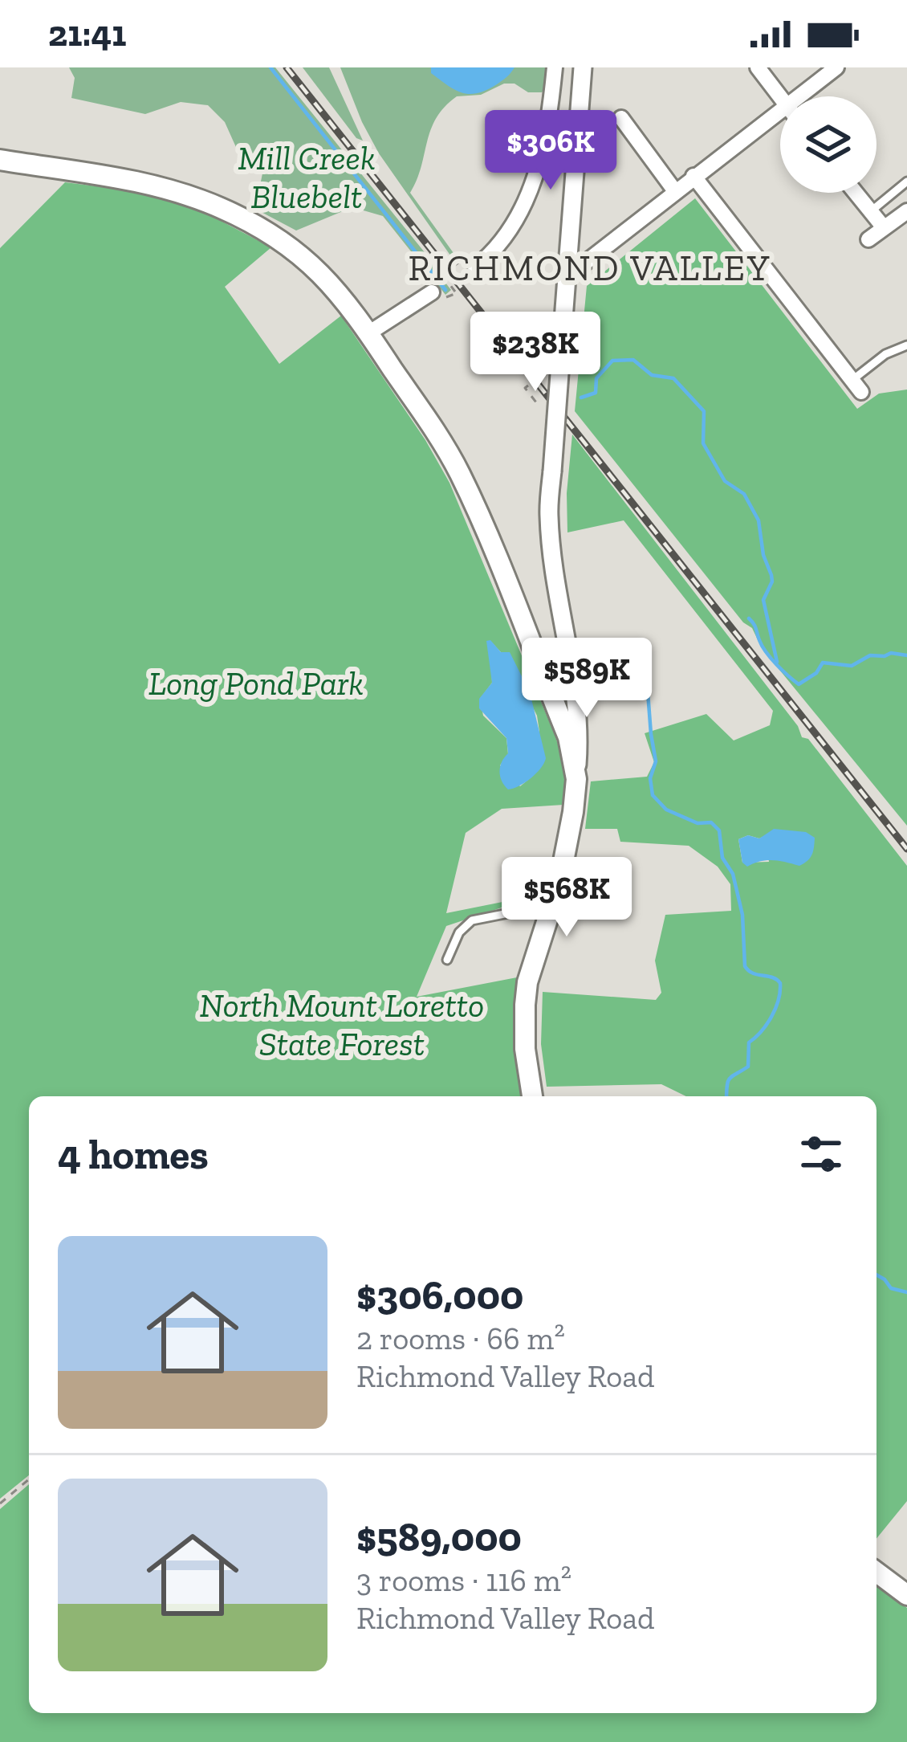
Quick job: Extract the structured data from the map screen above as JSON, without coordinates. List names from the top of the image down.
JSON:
{
  "districts": ["RICHMOND VALLEY"],
  "parks": ["Mill Creek Bluebelt", "Long Pond Park", "North Mount Loretto State Forest"],
  "page": {
    "status": "21:41",
    "price": [
      "$306K",
      "$238K",
      "$589K",
      "$568K"
    ],
    "heading": "4 homes",
    "list": [
      {
        "name": "$306,000",
        "note": "2 rooms · 66 m² · Richmond Valley Road"
      },
      {
        "name": "$589,000",
        "note": "3 rooms · 116 m² · Richmond Valley Road"
      }
    ]
  }
}
